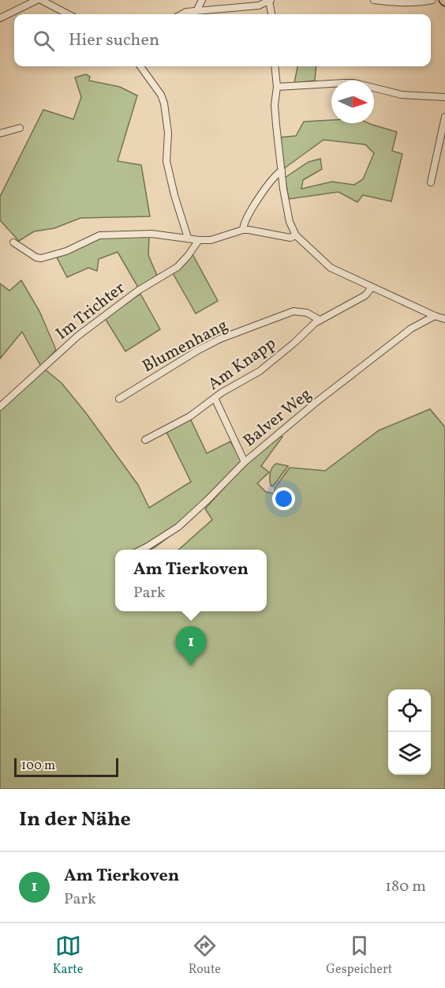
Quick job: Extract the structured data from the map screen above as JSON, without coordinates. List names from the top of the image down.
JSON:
{
  "streets": {
    "street": [
      "Im Trichter",
      "Blumenhang",
      "Am Knapp",
      "Balver Weg"
    ]
  },
  "crossings": [
    ["Blumenhang", "Am Knapp"]
  ],
  "scale_bar": "100 m",
  "north": "right",
  "page": {
    "search": "Hier suchen",
    "popup": ["Am Tierkoven", "Park"],
    "pins": "1",
    "scale": "100 m",
    "heading": "In der Nähe",
    "list": [
      {
        "mark": "1",
        "name": "Am Tierkoven",
        "note": "Park",
        "value": "180 m"
      }
    ],
    "nav": ["Karte", "Route", "Gespeichert"]
  }
}
